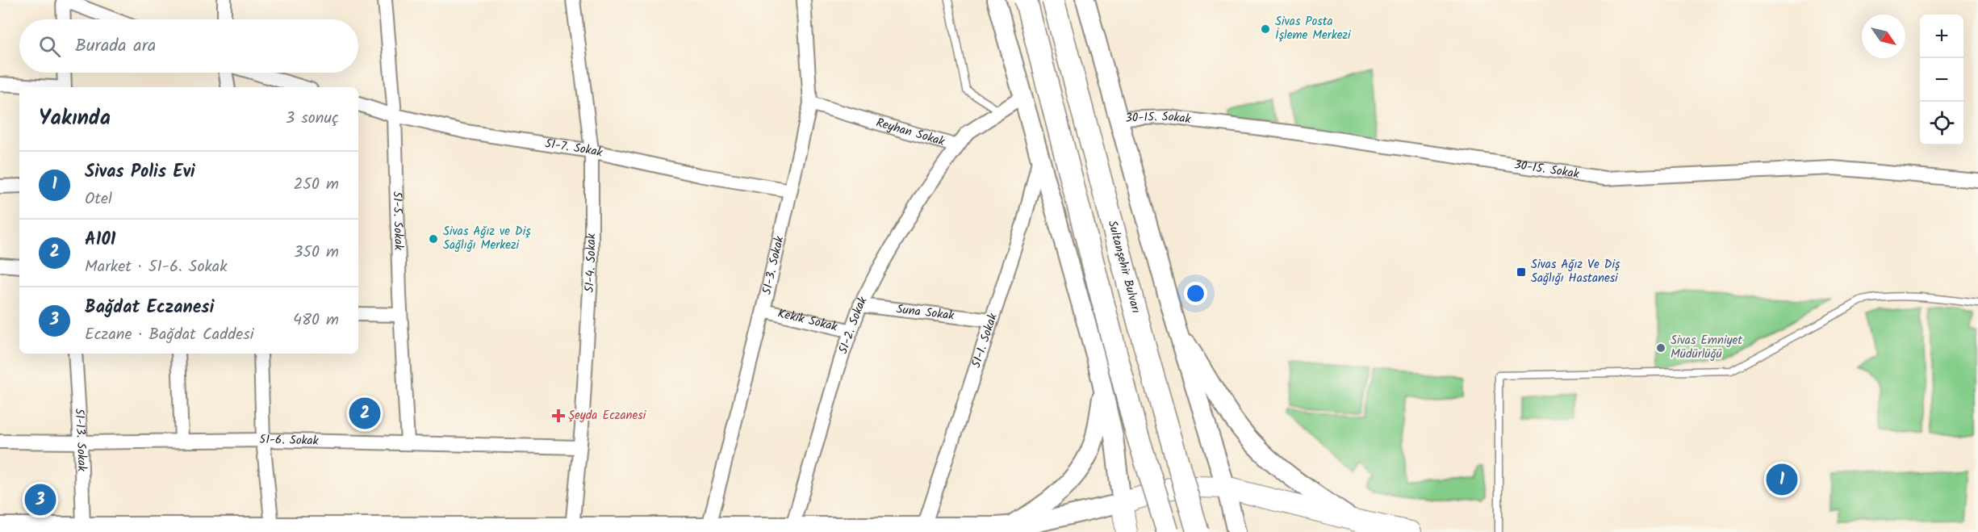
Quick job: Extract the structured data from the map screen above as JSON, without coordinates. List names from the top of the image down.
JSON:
{
  "streets": {
    "highway": ["Sultanşehir Bulvarı"],
    "street": [
      "30-15. Sokak",
      "Reyhan Sokak",
      "51-7. Sokak",
      "51-5. Sokak",
      "51-4. Sokak",
      "51-3. Sokak",
      "Suna Sokak",
      "Kekik Sokak",
      "51-2. Sokak",
      "51-1. Sokak",
      "51-13. Sokak",
      "51-6. Sokak"
    ]
  },
  "crossings": [
    ["Reyhan Sokak", "51-3. Sokak"],
    ["Reyhan Sokak", "51-2. Sokak"],
    ["51-7. Sokak", "51-5. Sokak"],
    ["51-7. Sokak", "51-4. Sokak"],
    ["51-7. Sokak", "51-3. Sokak"],
    ["51-5. Sokak", "51-6. Sokak"],
    ["51-4. Sokak", "51-6. Sokak"],
    ["51-3. Sokak", "Kekik Sokak"],
    ["Suna Sokak", "51-2. Sokak"],
    ["Suna Sokak", "51-1. Sokak"],
    ["Kekik Sokak", "51-2. Sokak"],
    ["51-13. Sokak", "51-6. Sokak"]
  ],
  "places": {
    "other": ["Sivas Posta İşleme Merkezi", "Sivas Ağız ve Diş Sağlığı Merkezi", "Sivas Emniyet Müdürlüğü"],
    "transit": ["Sivas Ağız Ve Diş Sağlığı Hastanesi"],
    "health": ["Şeyda Eczanesi"]
  },
  "north": "bottom right",
  "page": {
    "map_buttons": ["+", "−"],
    "search": "Burada ara",
    "heading": ["Yakında", "3 sonuç"],
    "list": [
      {
        "mark": "1",
        "name": "Sivas Polis Evi",
        "note": "Otel",
        "value": "250 m"
      },
      {
        "mark": "2",
        "name": "A101",
        "note": "Market · 51-6. Sokak",
        "value": "350 m"
      },
      {
        "mark": "3",
        "name": "Bağdat Eczanesi",
        "note": "Eczane · Bağdat Caddesi",
        "value": "480 m"
      }
    ],
    "pins": ["2", "1", "3"]
  }
}
